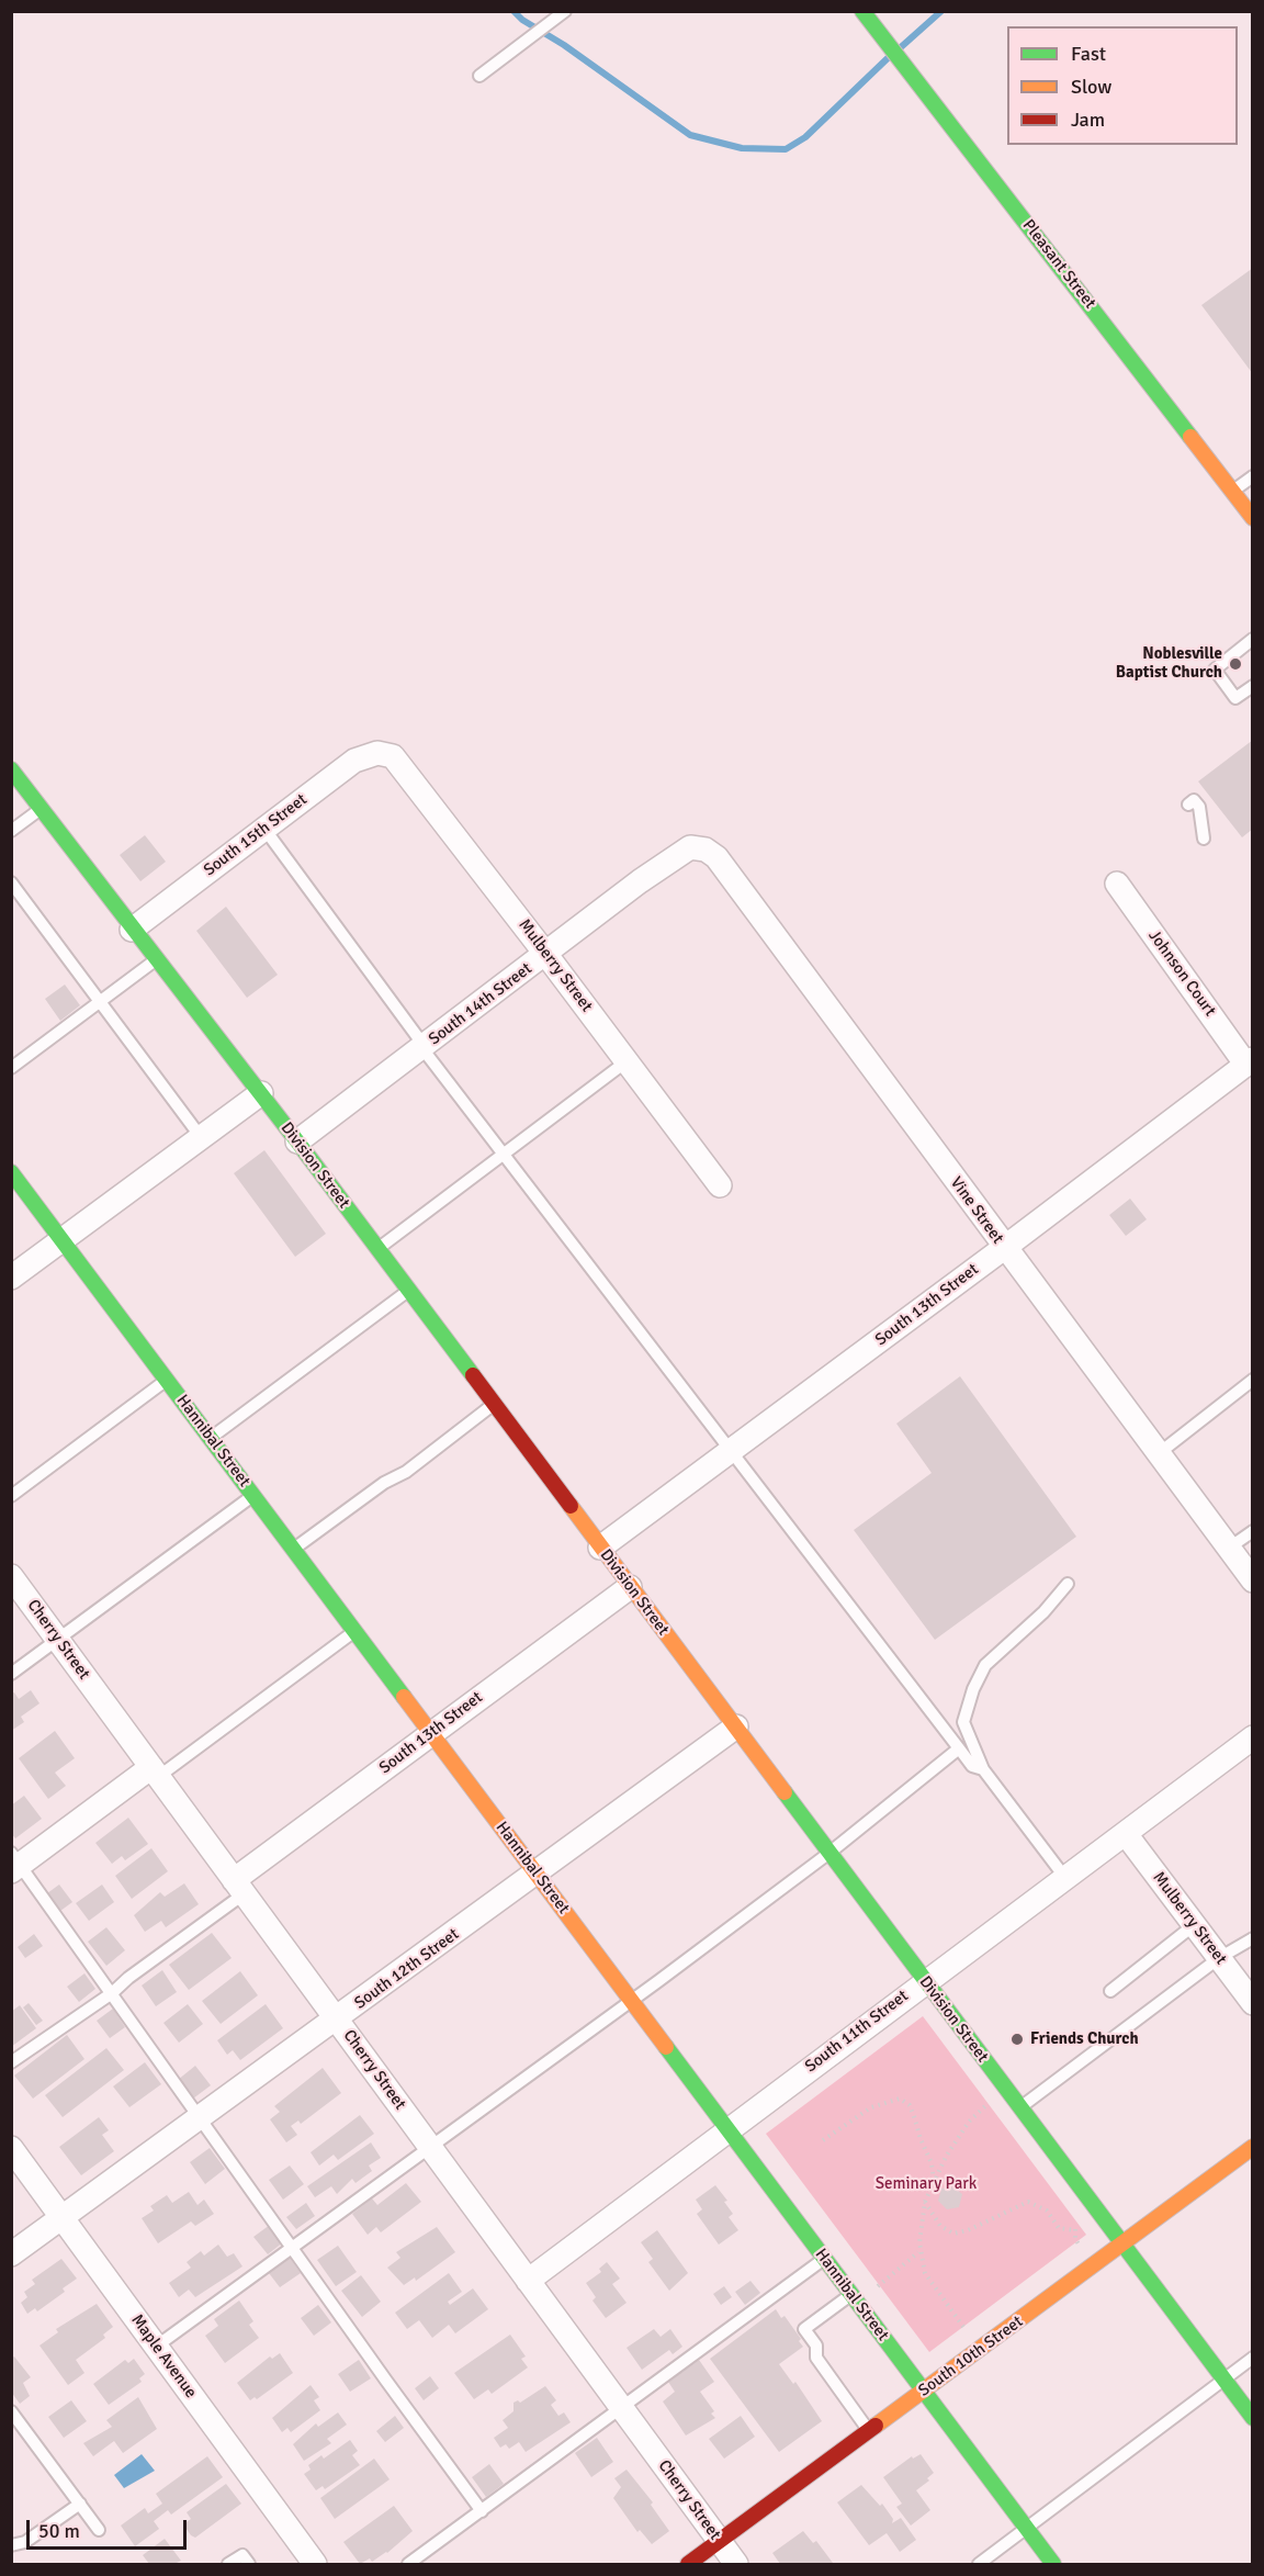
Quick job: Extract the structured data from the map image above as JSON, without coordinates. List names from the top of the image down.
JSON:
{
  "streets": {
    "street": [
      "Pleasant Street",
      "South 15th Street",
      "Mulberry Street",
      "Johnson Court",
      "South 14th Street",
      "Division Street",
      "Vine Street",
      "South 13th Street",
      "Hannibal Street",
      "Cherry Street",
      "South 12th Street",
      "South 11th Street",
      "Maple Avenue",
      "South 10th Street"
    ]
  },
  "crossings": [
    ["South 15th Street", "Mulberry Street"],
    ["South 15th Street", "Division Street"],
    ["Mulberry Street", "South 14th Street"],
    ["Mulberry Street", "South 11th Street"],
    ["Johnson Court", "South 13th Street"],
    ["South 14th Street", "Division Street"],
    ["South 14th Street", "Vine Street"],
    ["Division Street", "South 13th Street"],
    ["Division Street", "South 12th Street"],
    ["Division Street", "South 11th Street"],
    ["Division Street", "South 10th Street"],
    ["Vine Street", "South 13th Street"],
    ["South 13th Street", "Hannibal Street"],
    ["South 13th Street", "Cherry Street"],
    ["Hannibal Street", "South 12th Street"],
    ["Hannibal Street", "South 11th Street"],
    ["Hannibal Street", "South 10th Street"],
    ["Cherry Street", "South 12th Street"],
    ["Cherry Street", "South 11th Street"],
    ["Cherry Street", "South 10th Street"],
    ["South 12th Street", "Maple Avenue"]
  ],
  "parks": ["Seminary Park"],
  "places": ["Noblesville Baptist Church", "Friends Church"],
  "legend": ["Fast", "Slow", "Jam"],
  "scale_bar": "50 m"
}
